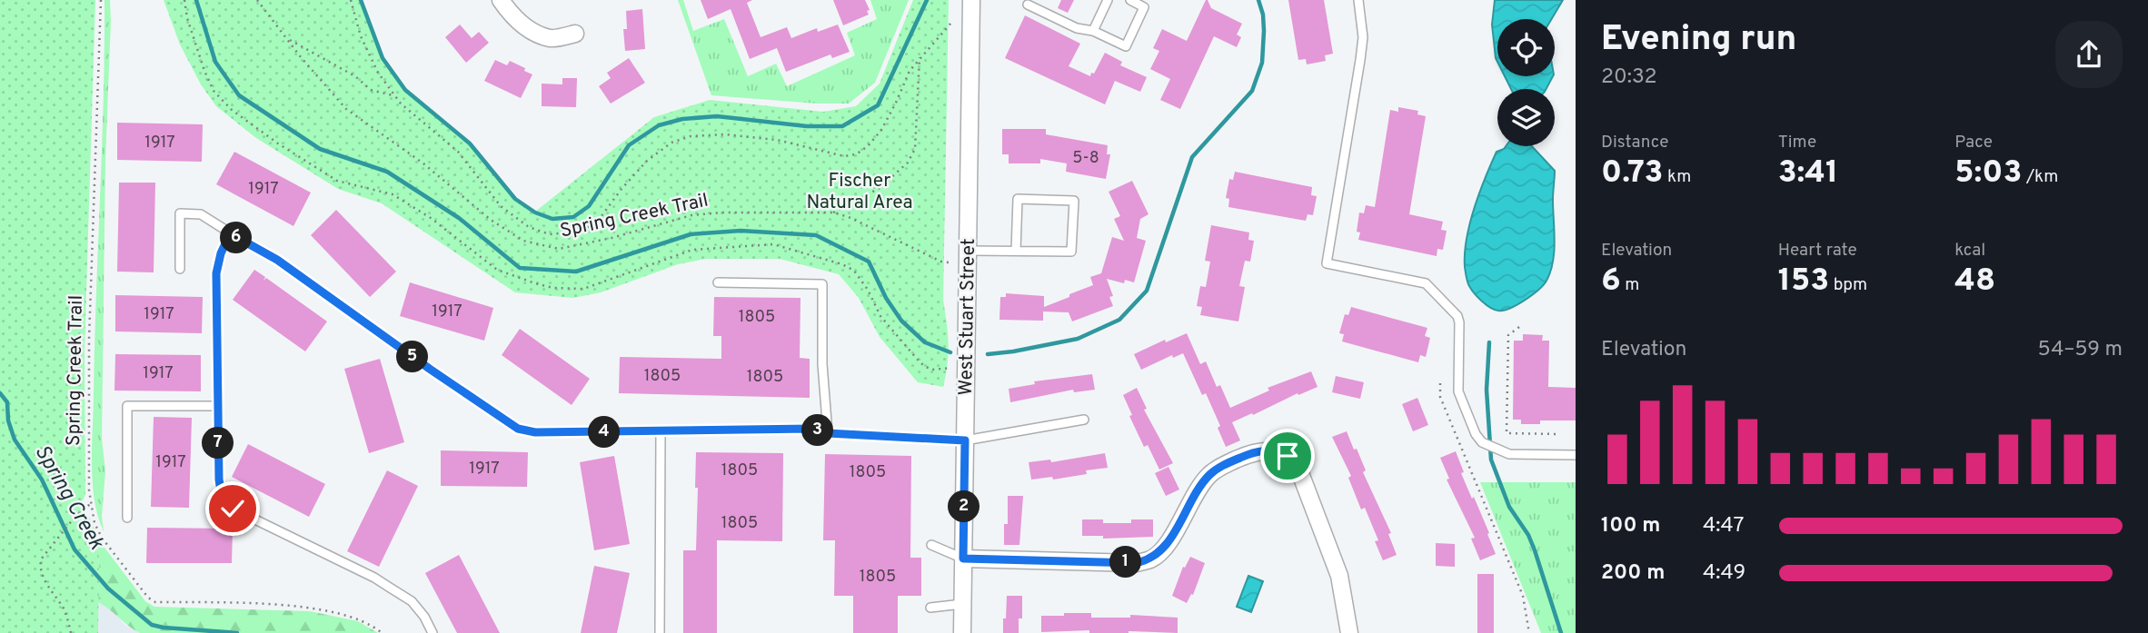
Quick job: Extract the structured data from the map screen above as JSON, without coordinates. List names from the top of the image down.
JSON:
{
  "streets": {
    "street": ["West Stuart Street"],
    "path": ["Spring Creek Trail"]
  },
  "water": ["Spring Creek"],
  "parks": ["Fischer Natural Area"],
  "house_numbers": [
    "1917",
    "5-8",
    "1917",
    "1917",
    "1917",
    "1805",
    "1917",
    "1805",
    "1805",
    "1917",
    "1917",
    "1805",
    "1805",
    "1805",
    "1805"
  ],
  "page": {
    "heading": ["Evening run", "20:32"],
    "stats": [
      ["Distance", "0.73 km"],
      ["Time", "3:41"],
      ["Pace", "5:03 /km"],
      ["Elevation", "6 m"],
      ["Heart rate", "153 bpm"],
      ["kcal", "48"]
    ],
    "pins": [
      "6",
      "5",
      "3",
      "4",
      "7",
      "2",
      "1"
    ],
    "chart": ["Elevation", "54–59 m"],
    "list": [
      {
        "name": "100 m",
        "note": "4:47"
      },
      {
        "name": "200 m",
        "note": "4:49"
      }
    ]
  }
}
